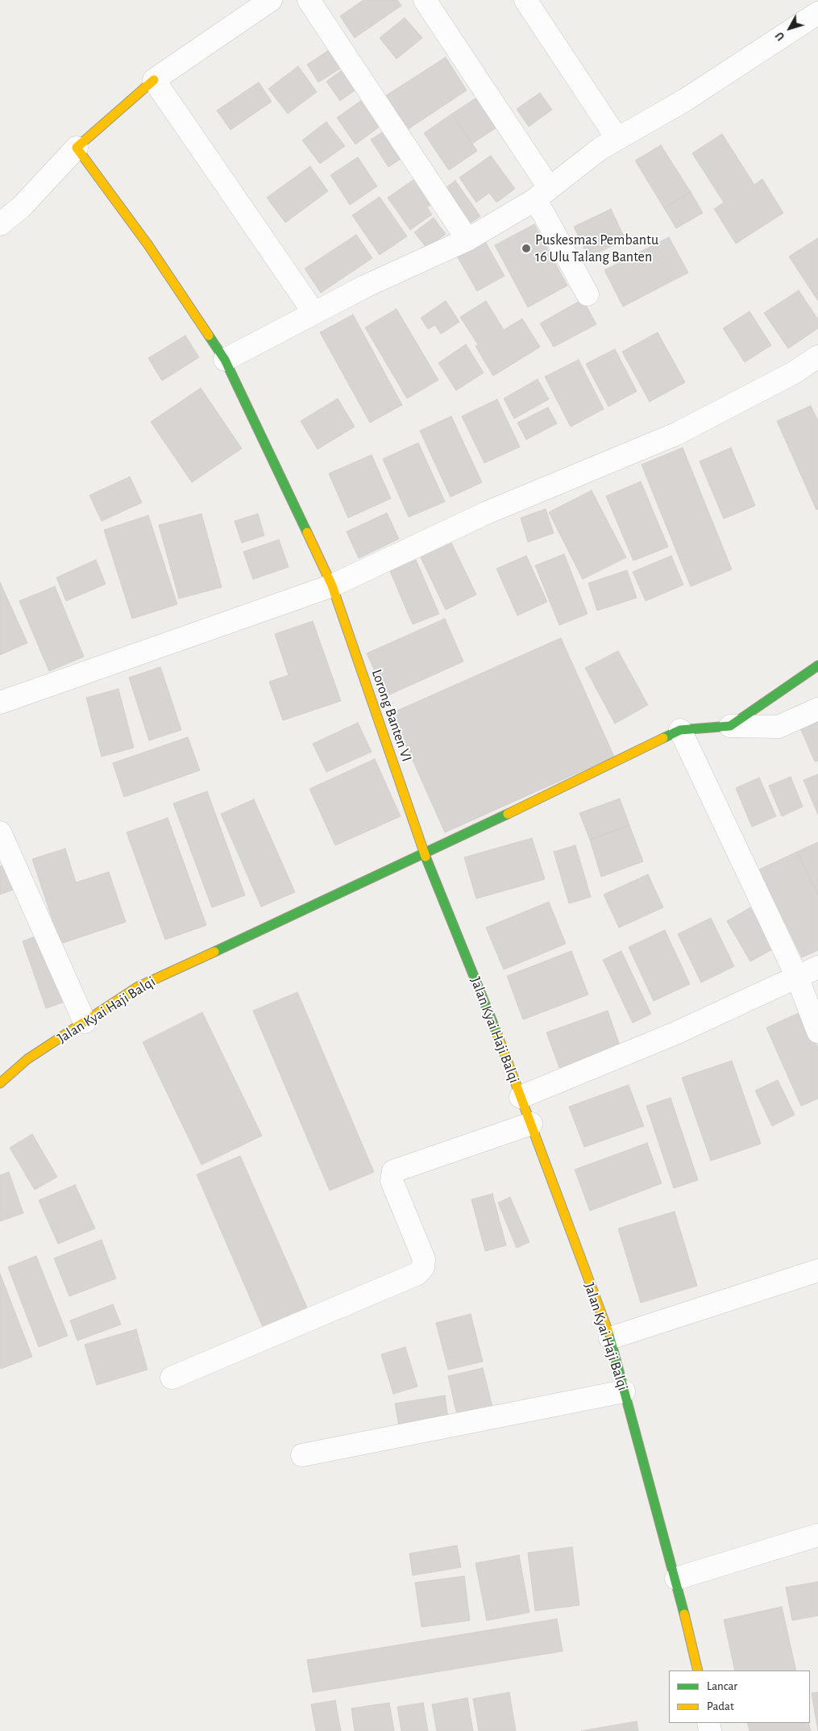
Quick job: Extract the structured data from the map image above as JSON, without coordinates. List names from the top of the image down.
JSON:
{
  "streets": {
    "street": ["Lorong Banten VI", "Jalan Kyai Haji Balqi"]
  },
  "crossings": [
    ["Lorong Banten VI", "Jalan Kyai Haji Balqi"]
  ],
  "places": ["Puskesmas Pembantu 16 Ulu Talang Banten"],
  "legend": ["Lancar", "Padat"],
  "north": "bottom left"
}
